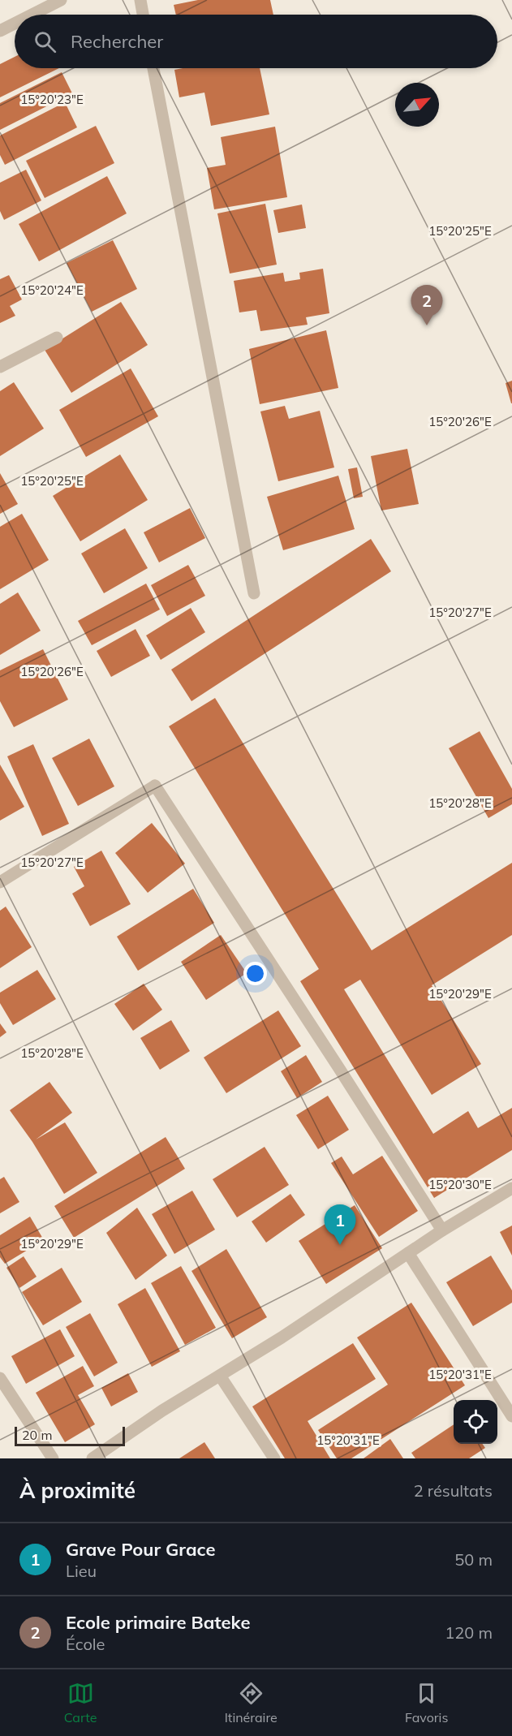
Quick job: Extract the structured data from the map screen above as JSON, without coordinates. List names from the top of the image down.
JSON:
{
  "scale_bar": "20 m",
  "north": "top right",
  "page": {
    "search": "Rechercher",
    "pins": ["2", "1"],
    "scale": "20 m",
    "heading": ["À proximité", "2 résultats"],
    "list": [
      {
        "mark": "1",
        "name": "Grave Pour Grace",
        "note": "Lieu",
        "value": "50 m"
      },
      {
        "mark": "2",
        "name": "Ecole primaire Bateke",
        "note": "École",
        "value": "120 m"
      }
    ],
    "nav": ["Carte", "Itinéraire", "Favoris"]
  },
  "coordinates": [
    "15°20'23\"E",
    "15°20'25\"E",
    "15°20'24\"E",
    "15°20'26\"E",
    "15°20'27\"E",
    "15°20'28\"E",
    "15°20'29\"E",
    "15°20'30\"E",
    "15°20'31\"E"
  ]
}
